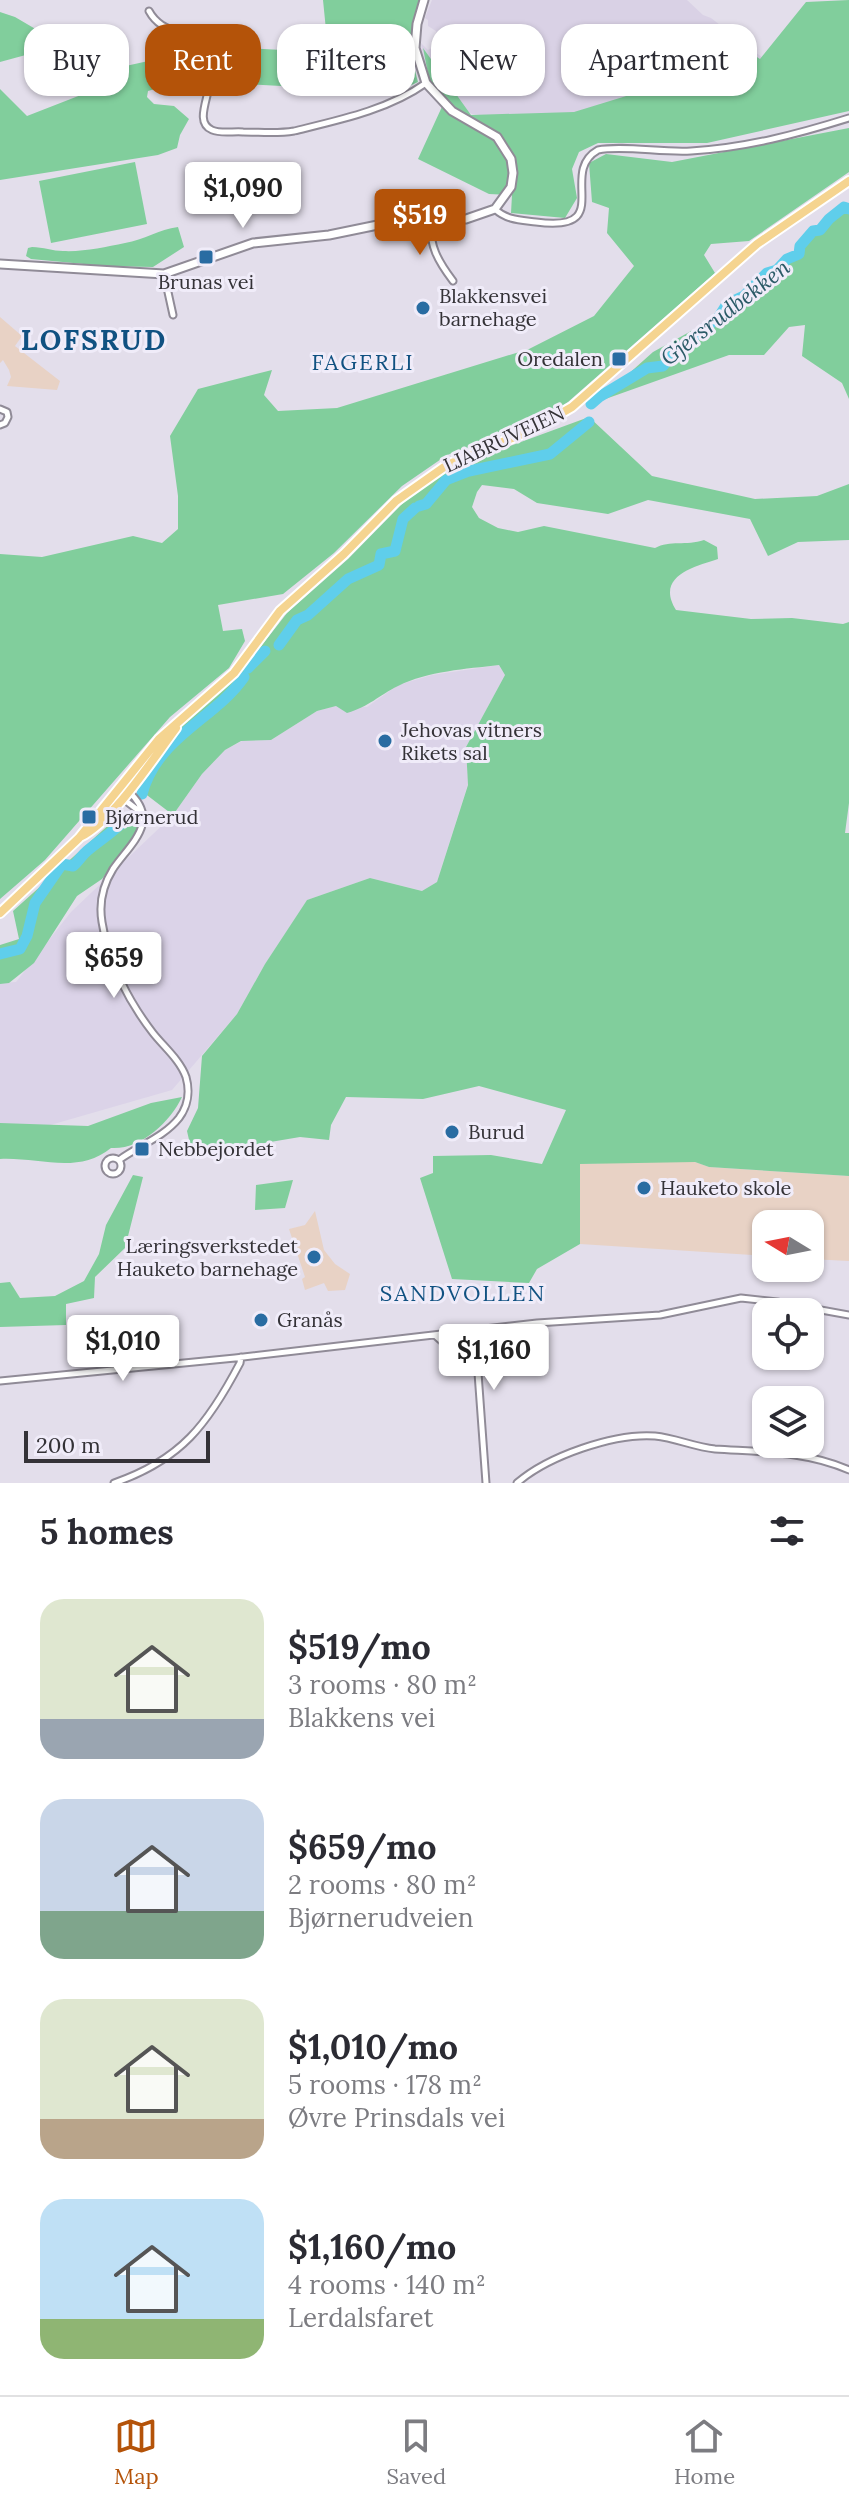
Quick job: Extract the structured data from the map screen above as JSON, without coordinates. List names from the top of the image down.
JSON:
{
  "streets": {
    "main road": ["LJABRUVEIEN"]
  },
  "districts": ["LOFSRUD", "FAGERLI", "SANDVOLLEN"],
  "water": ["Gjersrudbekken"],
  "places": {
    "transit": [
      "Brunas vei",
      "Oredalen",
      "Bjørnerud",
      "Nebbejordet"
    ],
    "other": [
      "Blakkensvei barnehage",
      "Jehovas vitners Rikets sal",
      "Burud",
      "Hauketo skole",
      "Læringsverkstedet Hauketo barnehage",
      "Granås"
    ]
  },
  "scale_bar": "200 m",
  "north": "left",
  "page": {
    "chip": [
      "Buy",
      "Rent",
      "Filters",
      "New",
      "Apartment"
    ],
    "price": [
      "$1,090",
      "$519",
      "$659",
      "$1,010",
      "$1,160"
    ],
    "scale": "200 m",
    "heading": "5 homes",
    "list": [
      {
        "name": "$519/mo",
        "note": "3 rooms · 80 m² · Blakkens vei"
      },
      {
        "name": "$659/mo",
        "note": "2 rooms · 80 m² · Bjørnerudveien"
      },
      {
        "name": "$1,010/mo",
        "note": "5 rooms · 178 m² · Øvre Prinsdals vei"
      },
      {
        "name": "$1,160/mo",
        "note": "4 rooms · 140 m² · Lerdalsfaret"
      }
    ],
    "tabs": ["Map", "Saved", "Home"]
  }
}
